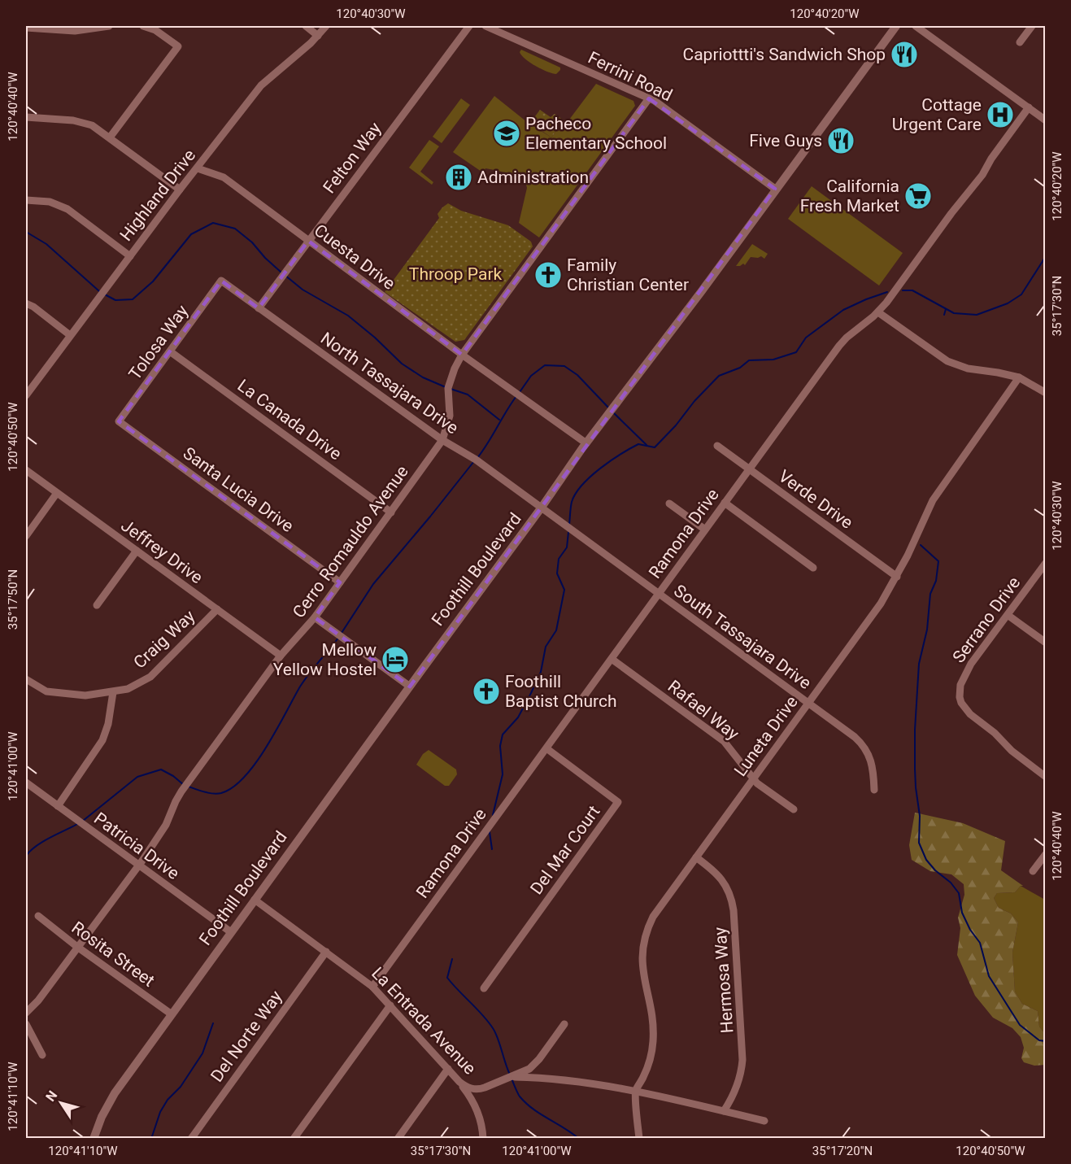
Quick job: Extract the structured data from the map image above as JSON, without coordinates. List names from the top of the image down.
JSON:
{
  "streets": {
    "street": [
      "Ferrini Road",
      "Felton Way",
      "Highland Drive",
      "Cuesta Drive",
      "Tolosa Way",
      "North Tassajara Drive",
      "La Canada Drive",
      "Santa Lucia Drive",
      "Verde Drive",
      "Ramona Drive",
      "Cerro Romauldo Avenue",
      "Jeffrey Drive",
      "Foothill Boulevard",
      "Serrano Drive",
      "South Tassajara Drive",
      "Craig Way",
      "Rafael Way",
      "Luneta Drive",
      "Patricia Drive",
      "Del Mar Court",
      "Rosita Street",
      "Hermosa Way",
      "La Entrada Avenue",
      "Del Norte Way"
    ]
  },
  "crossings": [
    ["Ferrini Road", "Cerro Romauldo Avenue"],
    ["Ferrini Road", "Foothill Boulevard"],
    ["Felton Way", "Cuesta Drive"],
    ["Felton Way", "North Tassajara Drive"],
    ["Highland Drive", "Cuesta Drive"],
    ["Cuesta Drive", "Cerro Romauldo Avenue"],
    ["Cuesta Drive", "Foothill Boulevard"],
    ["Tolosa Way", "North Tassajara Drive"],
    ["Tolosa Way", "La Canada Drive"],
    ["Tolosa Way", "Santa Lucia Drive"],
    ["North Tassajara Drive", "Cerro Romauldo Avenue"],
    ["North Tassajara Drive", "Foothill Boulevard"],
    ["North Tassajara Drive", "South Tassajara Drive"],
    ["La Canada Drive", "Cerro Romauldo Avenue"],
    ["Santa Lucia Drive", "Cerro Romauldo Avenue"],
    ["Verde Drive", "Ramona Drive"],
    ["Verde Drive", "Luneta Drive"],
    ["Ramona Drive", "South Tassajara Drive"],
    ["Ramona Drive", "Rafael Way"],
    ["Ramona Drive", "Del Mar Court"],
    ["Ramona Drive", "La Entrada Avenue"],
    ["Cerro Romauldo Avenue", "Jeffrey Drive"],
    ["Cerro Romauldo Avenue", "Patricia Drive"],
    ["Cerro Romauldo Avenue", "Rosita Street"],
    ["Jeffrey Drive", "Craig Way"],
    ["Foothill Boulevard", "South Tassajara Drive"],
    ["Foothill Boulevard", "Patricia Drive"],
    ["Foothill Boulevard", "Rosita Street"],
    ["Foothill Boulevard", "La Entrada Avenue"],
    ["South Tassajara Drive", "Luneta Drive"],
    ["Rafael Way", "Luneta Drive"],
    ["Luneta Drive", "Hermosa Way"],
    ["Luneta Drive", "La Entrada Avenue"],
    ["Hermosa Way", "La Entrada Avenue"],
    ["La Entrada Avenue", "Del Norte Way"]
  ],
  "parks": ["Throop Park"],
  "places": {
    "restaurant": ["Capriottti's Sandwich Shop", "Five Guys"],
    "hospital": ["Cottage Urgent Care"],
    "school or university": ["Pacheco Elementary School"],
    "building": ["Administration"],
    "supermarket": ["California Fresh Market"],
    "church": ["Family Christian Center", "Foothill Baptist Church"],
    "hotel": ["Mellow Yellow Hostel"]
  },
  "north": "top left",
  "coordinates": [
    "120°40'30\"W",
    "120°40'20\"W",
    "120°40'40\"W",
    "35°17'30\"N",
    "120°40'50\"W",
    "35°17'50\"N",
    "120°41'00\"W",
    "120°41'10\"W",
    "35°17'20\"N"
  ]
}
